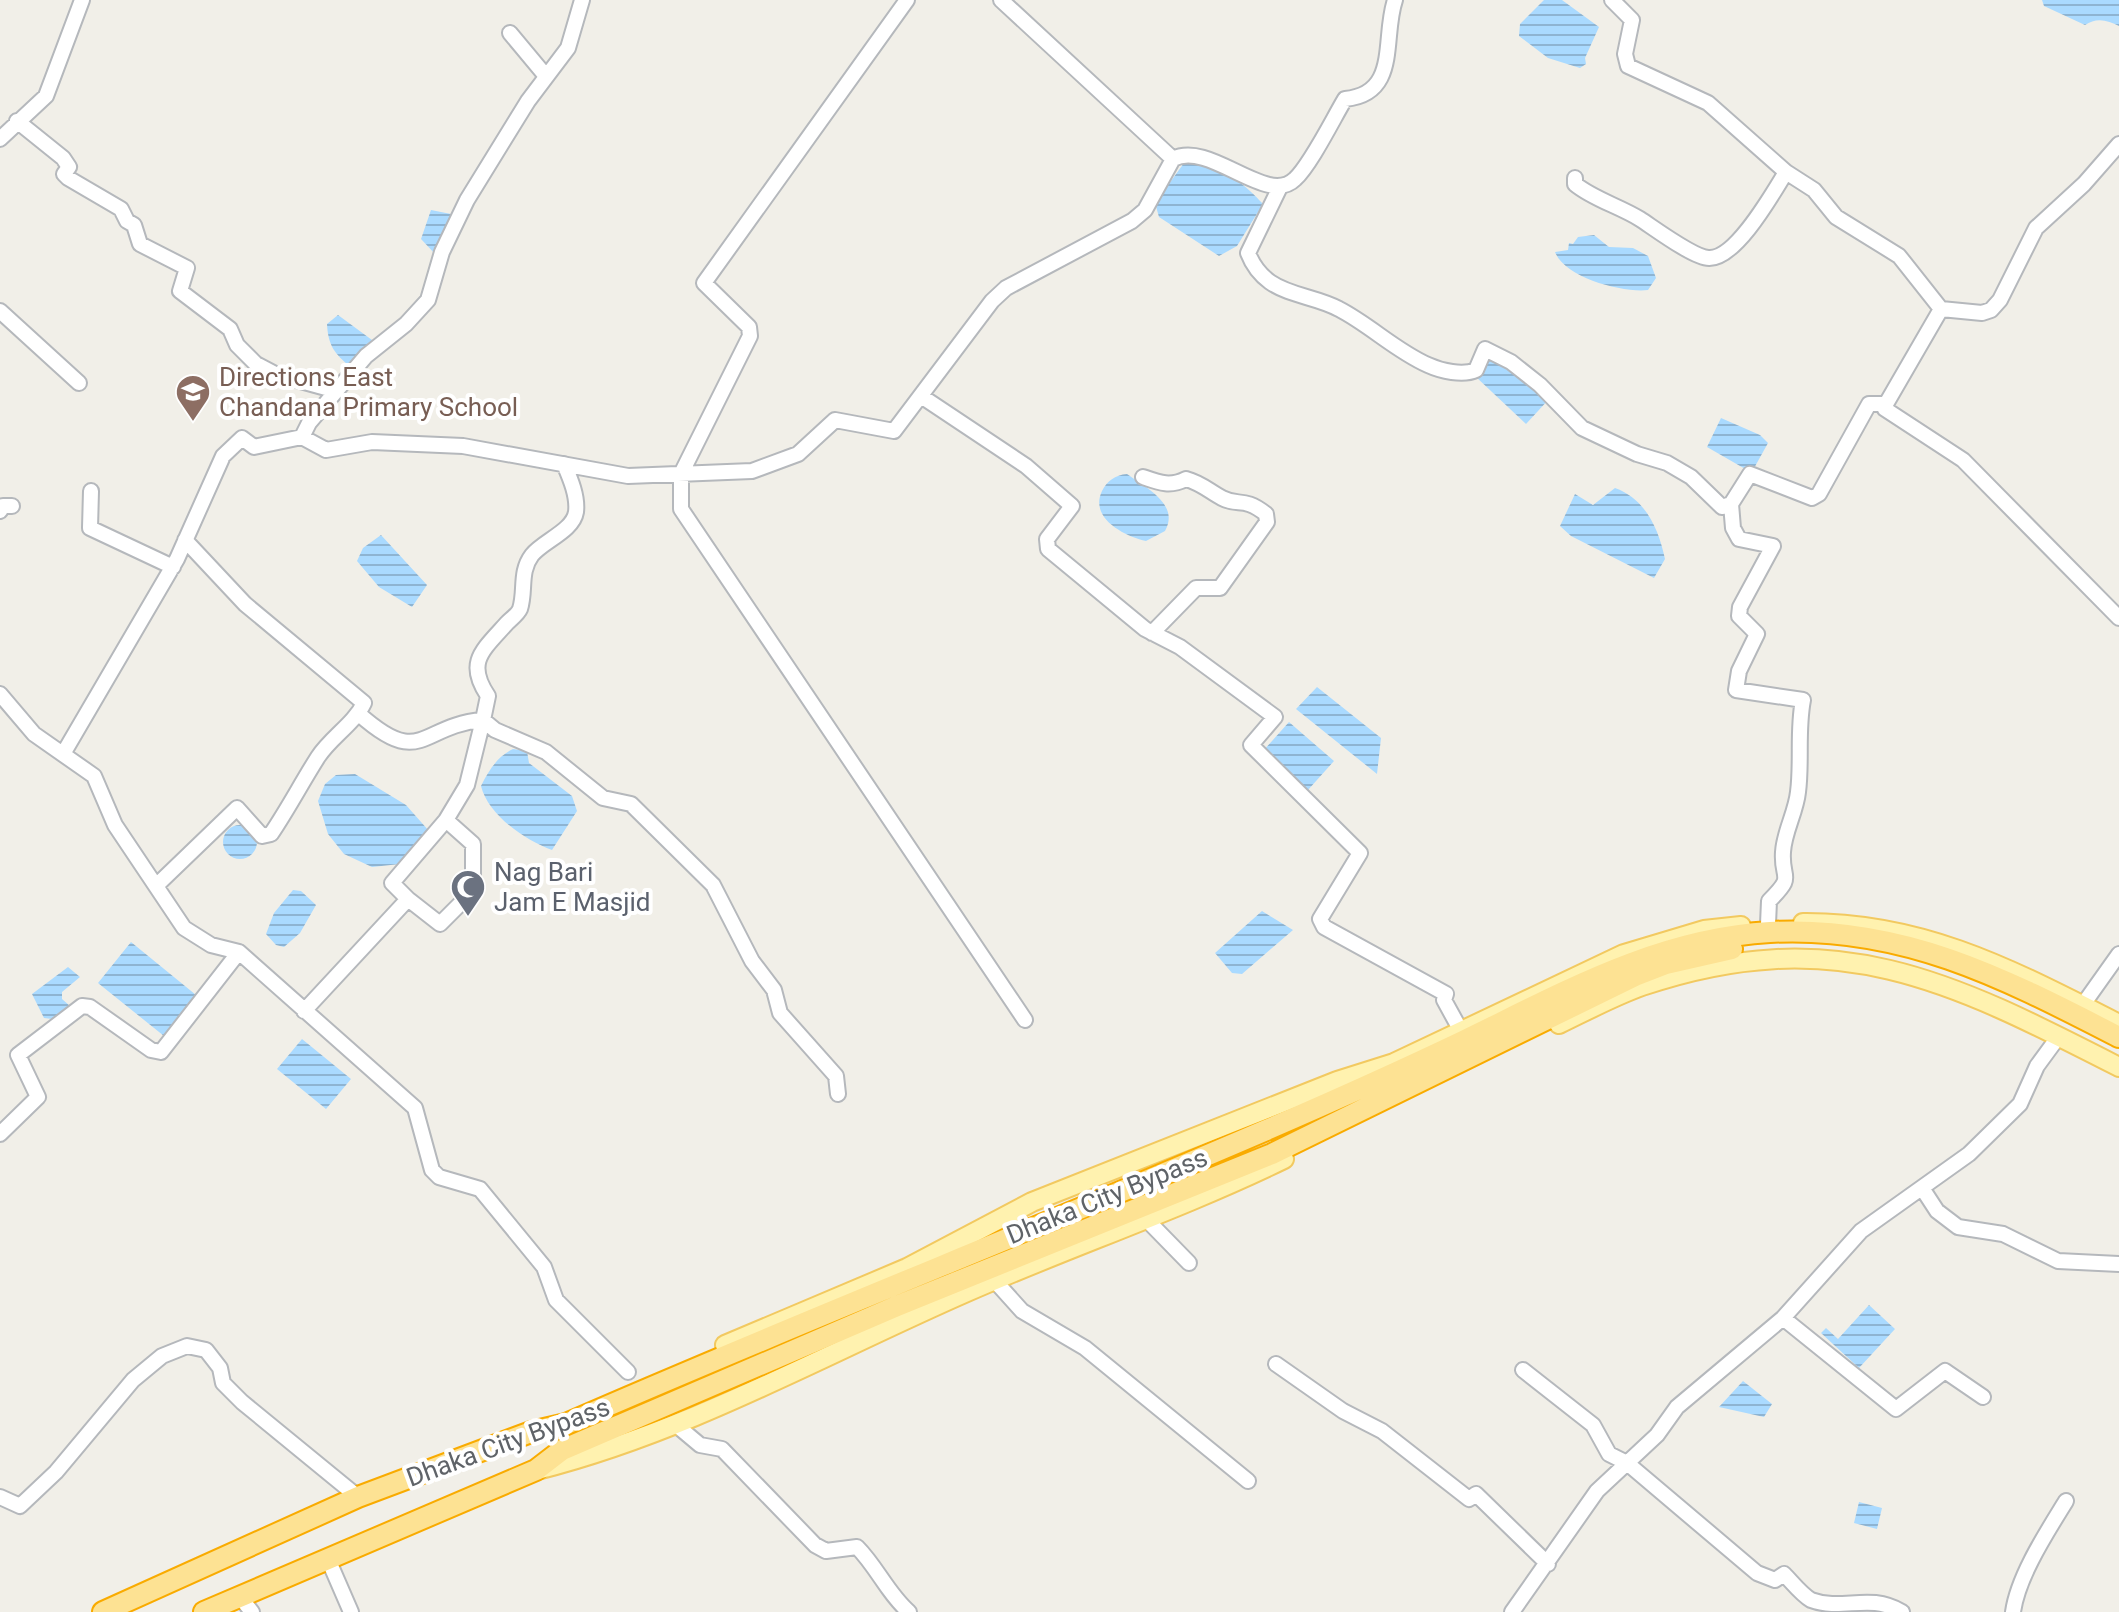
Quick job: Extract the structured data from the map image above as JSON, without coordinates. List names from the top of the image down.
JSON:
{
  "streets": {
    "highway": ["Dhaka City Bypass"]
  },
  "places": {
    "school or university": ["Directions East Chandana Primary School"],
    "mosque": ["Nag Bari Jam E Masjid"]
  }
}
